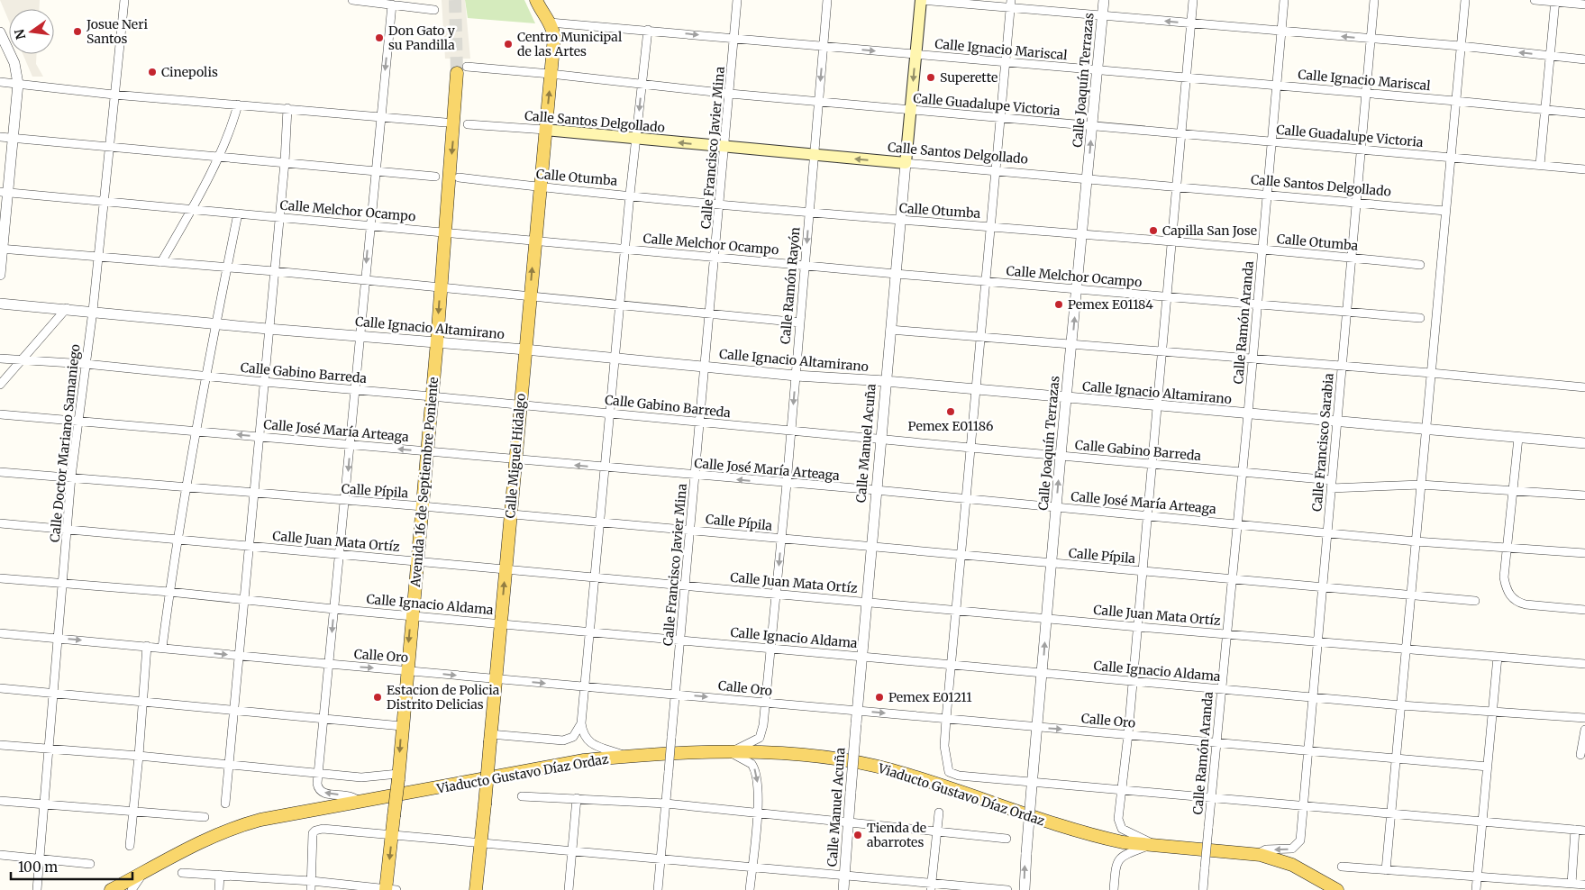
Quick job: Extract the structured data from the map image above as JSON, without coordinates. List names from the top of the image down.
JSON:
{
  "streets": {
    "main road": [
      "Calle Santos Delgollado",
      "Calle Manuel Acuña",
      "Calle Miguel Hidalgo",
      "Avenida 16 de Septiembre Poniente",
      "Viaducto Gustavo Díaz Ordaz"
    ],
    "street": [
      "Calle Ignacio Mariscal",
      "Calle Joaquín Terrazas",
      "Calle Guadalupe Victoria",
      "Calle Francisco Javier Mina",
      "Calle Otumba",
      "Calle Melchor Ocampo",
      "Calle Ramón Rayón",
      "Calle Ramón Aranda",
      "Calle Ignacio Altamirano",
      "Calle Gabino Barreda",
      "Calle José María Arteaga",
      "Calle Francisco Sarabia",
      "Calle Doctor Mariano Samaniego",
      "Calle Pípila",
      "Calle Juan Mata Ortíz",
      "Calle Ignacio Aldama",
      "Calle Oro"
    ]
  },
  "crossings": [
    ["Calle Ignacio Mariscal", "Calle Joaquín Terrazas"],
    ["Calle Ignacio Mariscal", "Calle Francisco Javier Mina"],
    ["Calle Ignacio Mariscal", "Calle Ramón Rayón"],
    ["Calle Ignacio Mariscal", "Calle Ramón Aranda"],
    ["Calle Ignacio Mariscal", "Calle Francisco Sarabia"],
    ["Calle Ignacio Mariscal", "Calle Manuel Acuña"],
    ["Calle Ignacio Mariscal", "Calle Miguel Hidalgo"],
    ["Calle Joaquín Terrazas", "Calle Guadalupe Victoria"],
    ["Calle Joaquín Terrazas", "Calle Santos Delgollado"],
    ["Calle Joaquín Terrazas", "Calle Otumba"],
    ["Calle Joaquín Terrazas", "Calle Melchor Ocampo"],
    ["Calle Joaquín Terrazas", "Calle Ignacio Altamirano"],
    ["Calle Joaquín Terrazas", "Calle Gabino Barreda"],
    ["Calle Joaquín Terrazas", "Calle José María Arteaga"],
    ["Calle Joaquín Terrazas", "Calle Pípila"],
    ["Calle Joaquín Terrazas", "Calle Juan Mata Ortíz"],
    ["Calle Joaquín Terrazas", "Calle Ignacio Aldama"],
    ["Calle Joaquín Terrazas", "Calle Oro"],
    ["Calle Guadalupe Victoria", "Calle Francisco Javier Mina"],
    ["Calle Guadalupe Victoria", "Calle Ramón Rayón"],
    ["Calle Guadalupe Victoria", "Calle Ramón Aranda"],
    ["Calle Guadalupe Victoria", "Calle Francisco Sarabia"],
    ["Calle Guadalupe Victoria", "Calle Manuel Acuña"],
    ["Calle Guadalupe Victoria", "Calle Miguel Hidalgo"],
    ["Calle Guadalupe Victoria", "Avenida 16 de Septiembre Poniente"],
    ["Calle Santos Delgollado", "Calle Francisco Javier Mina"],
    ["Calle Santos Delgollado", "Calle Ramón Rayón"],
    ["Calle Santos Delgollado", "Calle Ramón Aranda"],
    ["Calle Santos Delgollado", "Calle Francisco Sarabia"],
    ["Calle Santos Delgollado", "Calle Manuel Acuña"],
    ["Calle Santos Delgollado", "Calle Miguel Hidalgo"],
    ["Calle Francisco Javier Mina", "Calle Otumba"],
    ["Calle Francisco Javier Mina", "Calle Melchor Ocampo"],
    ["Calle Francisco Javier Mina", "Calle Ignacio Altamirano"],
    ["Calle Francisco Javier Mina", "Calle Gabino Barreda"],
    ["Calle Francisco Javier Mina", "Calle José María Arteaga"],
    ["Calle Francisco Javier Mina", "Calle Pípila"],
    ["Calle Francisco Javier Mina", "Calle Juan Mata Ortíz"],
    ["Calle Francisco Javier Mina", "Calle Ignacio Aldama"],
    ["Calle Francisco Javier Mina", "Calle Oro"],
    ["Calle Otumba", "Calle Ramón Rayón"],
    ["Calle Otumba", "Calle Ramón Aranda"],
    ["Calle Otumba", "Calle Francisco Sarabia"],
    ["Calle Otumba", "Calle Manuel Acuña"],
    ["Calle Otumba", "Calle Miguel Hidalgo"],
    ["Calle Melchor Ocampo", "Calle Ramón Rayón"],
    ["Calle Melchor Ocampo", "Calle Ramón Aranda"],
    ["Calle Melchor Ocampo", "Calle Francisco Sarabia"],
    ["Calle Melchor Ocampo", "Calle Doctor Mariano Samaniego"],
    ["Calle Melchor Ocampo", "Calle Manuel Acuña"],
    ["Calle Melchor Ocampo", "Calle Miguel Hidalgo"],
    ["Calle Melchor Ocampo", "Avenida 16 de Septiembre Poniente"],
    ["Calle Ramón Rayón", "Calle Ignacio Altamirano"],
    ["Calle Ramón Rayón", "Calle Gabino Barreda"],
    ["Calle Ramón Rayón", "Calle José María Arteaga"],
    ["Calle Ramón Rayón", "Calle Pípila"],
    ["Calle Ramón Rayón", "Calle Juan Mata Ortíz"],
    ["Calle Ramón Rayón", "Calle Ignacio Aldama"],
    ["Calle Ramón Rayón", "Calle Oro"],
    ["Calle Ramón Rayón", "Viaducto Gustavo Díaz Ordaz"],
    ["Calle Ramón Aranda", "Calle Ignacio Altamirano"],
    ["Calle Ramón Aranda", "Calle Gabino Barreda"],
    ["Calle Ramón Aranda", "Calle José María Arteaga"],
    ["Calle Ramón Aranda", "Calle Pípila"],
    ["Calle Ramón Aranda", "Calle Juan Mata Ortíz"],
    ["Calle Ramón Aranda", "Calle Ignacio Aldama"],
    ["Calle Ramón Aranda", "Calle Oro"],
    ["Calle Ignacio Altamirano", "Calle Francisco Sarabia"],
    ["Calle Ignacio Altamirano", "Calle Doctor Mariano Samaniego"],
    ["Calle Ignacio Altamirano", "Calle Manuel Acuña"],
    ["Calle Ignacio Altamirano", "Calle Miguel Hidalgo"],
    ["Calle Ignacio Altamirano", "Avenida 16 de Septiembre Poniente"],
    ["Calle Gabino Barreda", "Calle Francisco Sarabia"],
    ["Calle Gabino Barreda", "Calle Doctor Mariano Samaniego"],
    ["Calle Gabino Barreda", "Calle Manuel Acuña"],
    ["Calle Gabino Barreda", "Calle Miguel Hidalgo"],
    ["Calle Gabino Barreda", "Avenida 16 de Septiembre Poniente"],
    ["Calle José María Arteaga", "Calle Francisco Sarabia"],
    ["Calle José María Arteaga", "Calle Doctor Mariano Samaniego"],
    ["Calle José María Arteaga", "Calle Manuel Acuña"],
    ["Calle José María Arteaga", "Calle Miguel Hidalgo"],
    ["Calle José María Arteaga", "Avenida 16 de Septiembre Poniente"],
    ["Calle Francisco Sarabia", "Calle Pípila"],
    ["Calle Francisco Sarabia", "Calle Juan Mata Ortíz"],
    ["Calle Francisco Sarabia", "Calle Ignacio Aldama"],
    ["Calle Francisco Sarabia", "Calle Oro"],
    ["Calle Francisco Sarabia", "Viaducto Gustavo Díaz Ordaz"],
    ["Calle Doctor Mariano Samaniego", "Calle Pípila"],
    ["Calle Doctor Mariano Samaniego", "Calle Juan Mata Ortíz"],
    ["Calle Doctor Mariano Samaniego", "Calle Ignacio Aldama"],
    ["Calle Doctor Mariano Samaniego", "Calle Oro"],
    ["Calle Manuel Acuña", "Calle Pípila"],
    ["Calle Manuel Acuña", "Calle Juan Mata Ortíz"],
    ["Calle Manuel Acuña", "Calle Ignacio Aldama"],
    ["Calle Manuel Acuña", "Calle Oro"],
    ["Calle Miguel Hidalgo", "Calle Pípila"],
    ["Calle Miguel Hidalgo", "Calle Juan Mata Ortíz"],
    ["Calle Miguel Hidalgo", "Calle Ignacio Aldama"],
    ["Calle Miguel Hidalgo", "Calle Oro"],
    ["Avenida 16 de Septiembre Poniente", "Calle Pípila"],
    ["Avenida 16 de Septiembre Poniente", "Calle Juan Mata Ortíz"],
    ["Avenida 16 de Septiembre Poniente", "Calle Ignacio Aldama"],
    ["Avenida 16 de Septiembre Poniente", "Calle Oro"]
  ],
  "one_way": ["Avenida 16 de Septiembre Poniente"],
  "places": [
    "Josue Neri Santos",
    "Don Gato y su Pandilla",
    "Centro Municipal de las Artes",
    "Cinepolis",
    "Superette",
    "Capilla San Jose",
    "Pemex E01184",
    "Pemex E01186",
    "Estacion de Policia Distrito Delicias",
    "Pemex E01211",
    "Tienda de abarrotes"
  ],
  "scale_bar": "100 m",
  "north": "left"
}
